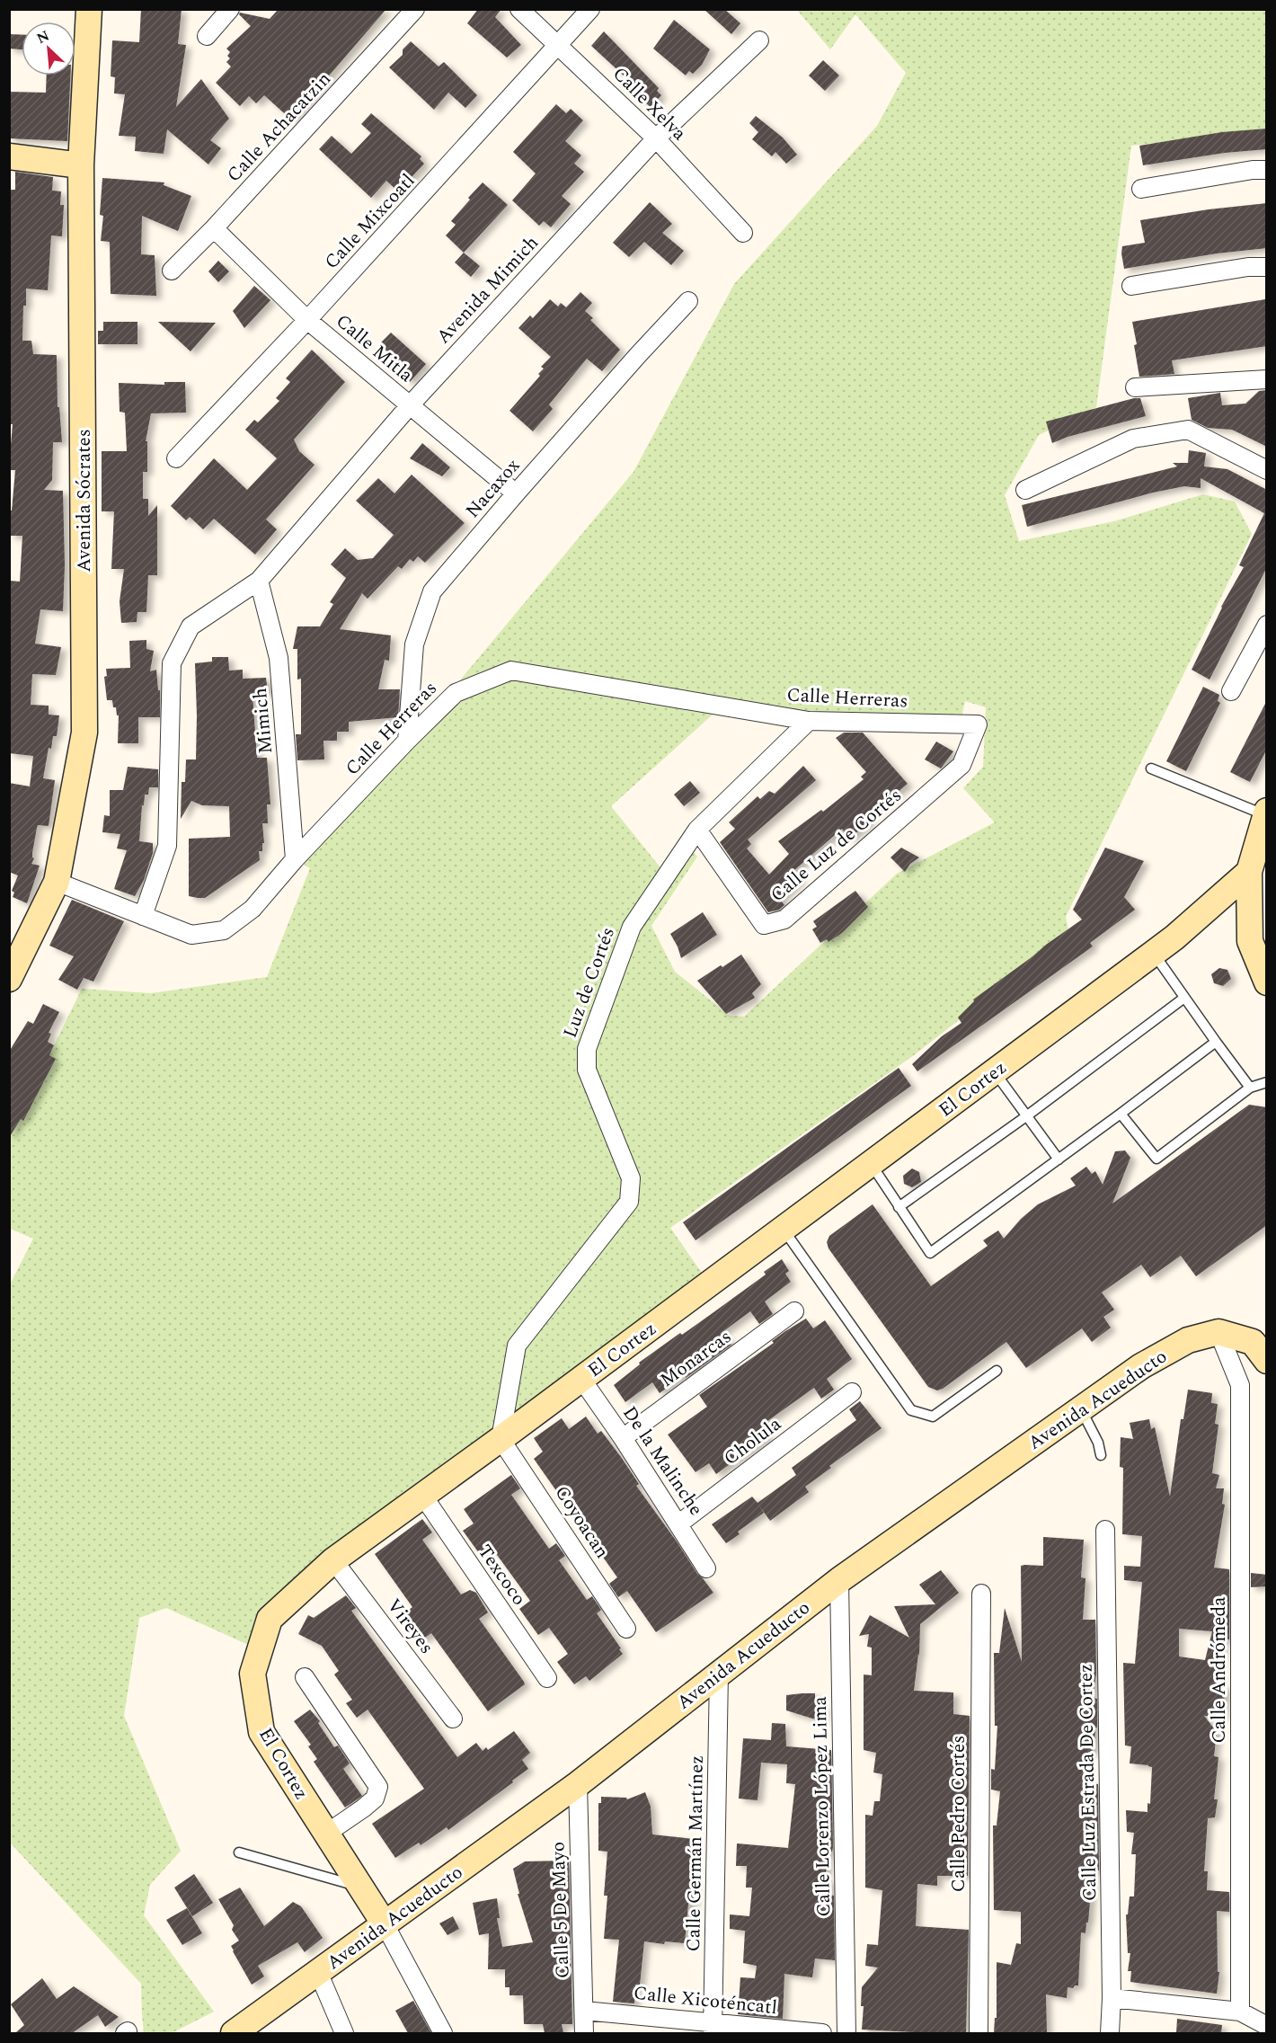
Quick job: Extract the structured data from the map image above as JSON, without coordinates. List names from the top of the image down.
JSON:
{
  "streets": {
    "street": [
      "Calle Xelva",
      "Calle Achacatzin",
      "Calle Mixcoatl",
      "Avenida Mimich",
      "Calle Mitla",
      "Nacaxox",
      "Avenida Sócrates",
      "Calle Herreras",
      "Mimich",
      "Calle Luz de Cortés",
      "Luz de Cortés",
      "El Cortez",
      "Monarcas",
      "Avenida Acueducto",
      "Cholula",
      "De la Malinche",
      "Coyoacan",
      "Texcoco",
      "Vireyes",
      "Calle Andrómeda",
      "Calle Luz Estrada De Cortez",
      "Calle Lorenzo López Lima",
      "Calle Pedro Cortés",
      "Calle Germán Martínez",
      "Calle 5 De Mayo",
      "Calle Xicoténcatl"
    ]
  },
  "crossings": [
    ["Calle Xelva", "Calle Mixcoatl"],
    ["Calle Xelva", "Avenida Mimich"],
    ["Calle Achacatzin", "Calle Mitla"],
    ["Calle Mixcoatl", "Calle Mitla"],
    ["Avenida Mimich", "Calle Mitla"],
    ["Avenida Mimich", "Calle Herreras"],
    ["Avenida Mimich", "Mimich"],
    ["Calle Mitla", "Nacaxox"],
    ["Nacaxox", "Calle Herreras"],
    ["Avenida Sócrates", "Calle Herreras"],
    ["Calle Herreras", "Mimich"],
    ["Calle Herreras", "Calle Luz de Cortés"],
    ["Calle Herreras", "Luz de Cortés"],
    ["Calle Luz de Cortés", "Luz de Cortés"],
    ["Luz de Cortés", "El Cortez"],
    ["Luz de Cortés", "Coyoacan"],
    ["El Cortez", "Avenida Acueducto"],
    ["El Cortez", "De la Malinche"],
    ["El Cortez", "Coyoacan"],
    ["El Cortez", "Texcoco"],
    ["El Cortez", "Vireyes"],
    ["Monarcas", "De la Malinche"],
    ["Avenida Acueducto", "Calle Andrómeda"],
    ["Avenida Acueducto", "Calle Lorenzo López Lima"],
    ["Avenida Acueducto", "Calle Germán Martínez"],
    ["Avenida Acueducto", "Calle 5 De Mayo"],
    ["Cholula", "De la Malinche"],
    ["Calle Germán Martínez", "Calle Xicoténcatl"],
    ["Calle 5 De Mayo", "Calle Xicoténcatl"]
  ],
  "north": "top left"
}
